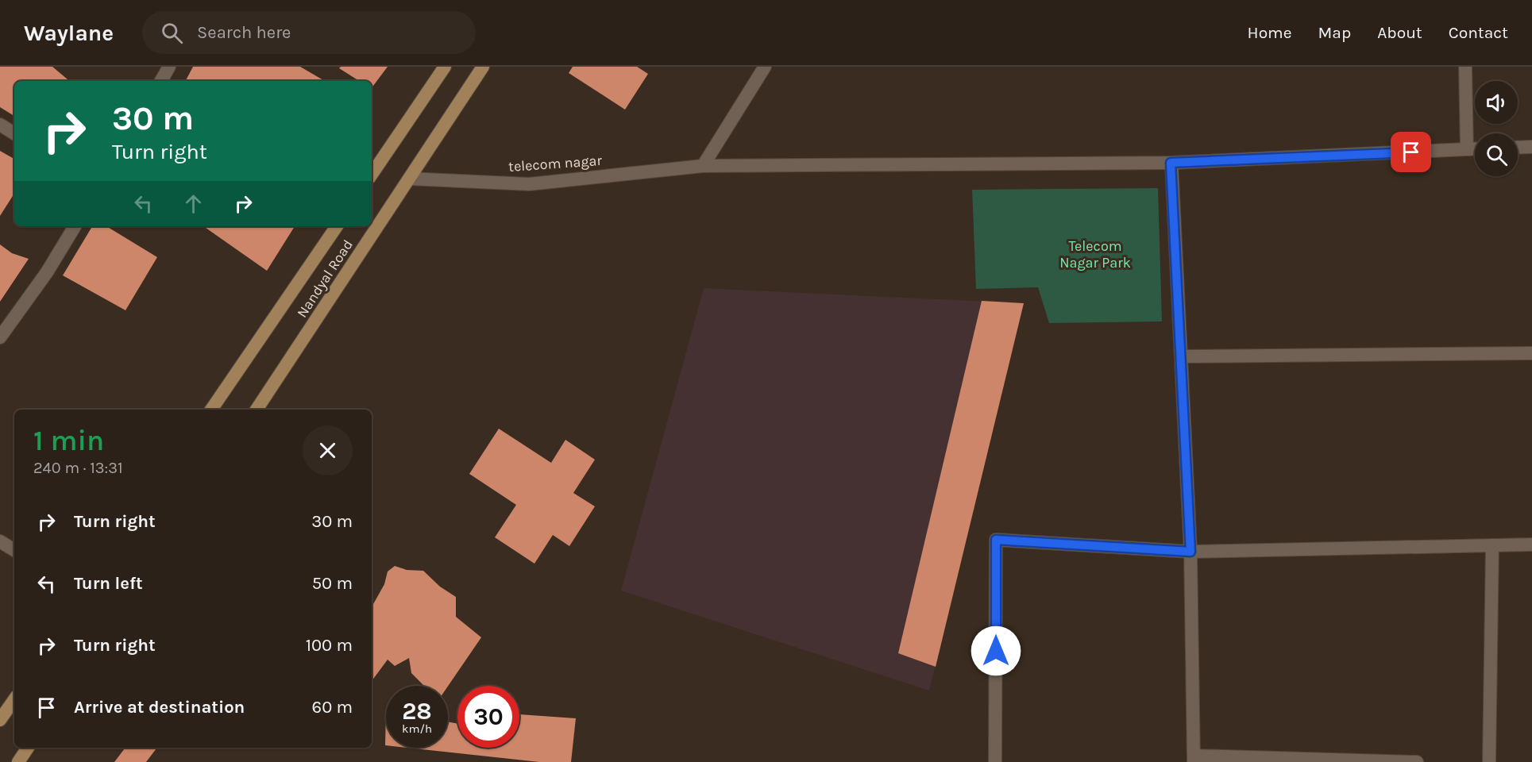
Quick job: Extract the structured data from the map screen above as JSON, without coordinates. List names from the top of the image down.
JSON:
{
  "streets": {
    "main road": ["Nandyal Road"],
    "street": ["telecom nagar"]
  },
  "crossings": [
    ["telecom nagar", "Nandyal Road"]
  ],
  "parks": ["Telecom Nagar Park"],
  "page": {
    "header": "Waylane",
    "search": "Search here",
    "nav": [
      "Home",
      "Map",
      "About",
      "Contact"
    ],
    "turn": ["30 m", "Turn right"],
    "heading": ["1 min", "240 m · 13:31"],
    "list": [
      {
        "name": "Turn right",
        "value": "30 m"
      },
      {
        "name": "Turn left",
        "value": "50 m"
      },
      {
        "name": "Turn right",
        "value": "100 m"
      },
      {
        "name": "Arrive at destination",
        "value": "60 m"
      }
    ],
    "speed": "28 km/h",
    "limit": "30"
  }
}
